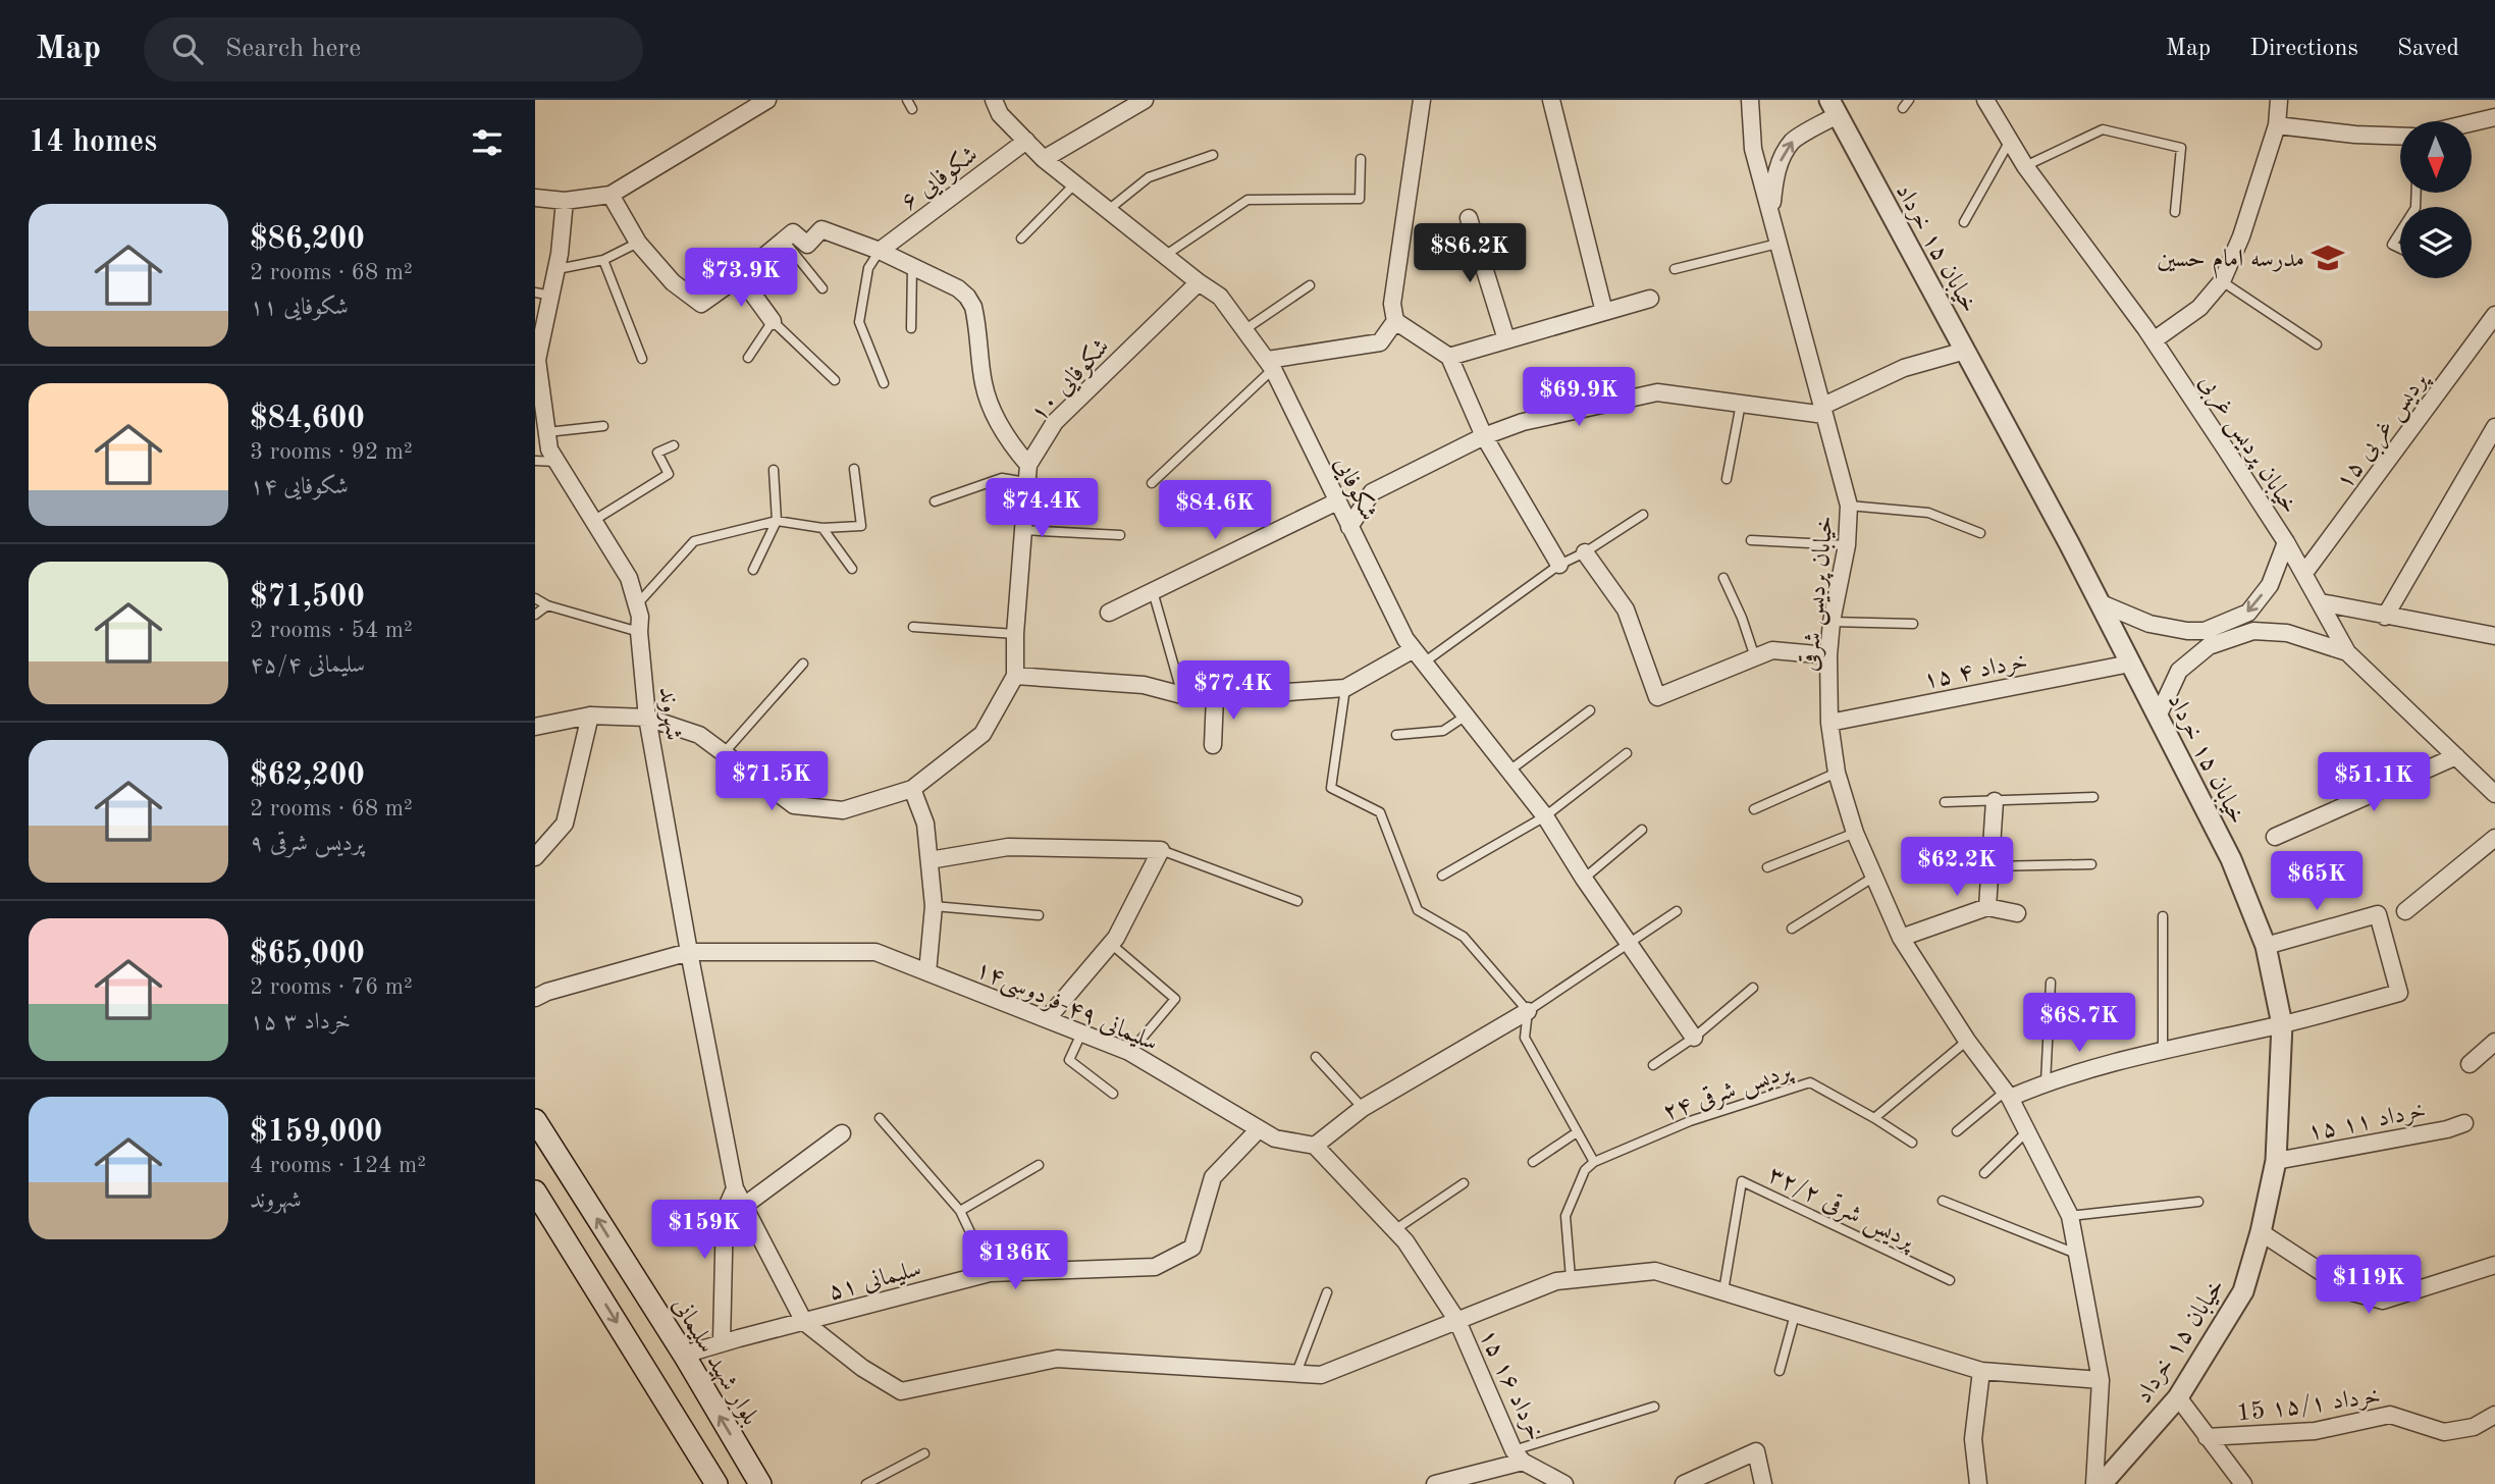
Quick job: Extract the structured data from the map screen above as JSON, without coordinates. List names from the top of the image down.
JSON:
{
  "streets": {
    "main road": ["بلوار شهید سلیمانی"],
    "street": [
      "شکوفایی ۶",
      "خیابان ۱۵ خرداد",
      "شکوفایی ۱۰",
      "پردیس غربی ۱۵",
      "خیابان پردیس غربی",
      "شکوفایی",
      "خیابان پردیس شرقی",
      "۱۵ خرداد ۴",
      "شهروند",
      "سلیمانی ۴۹-فردوسی۱۴",
      "۱۵ خرداد ۱۱",
      "سلیمانی ۵۱",
      "۱۵ خرداد ۱۶",
      "15 خرداد ۱۵/۱"
    ],
    "lane": ["پردیس شرقی ۲۴", "پردیس شرقی ۳۲/۲"]
  },
  "crossings": [
    ["شکوفایی ۶", "شکوفایی"],
    ["خیابان ۱۵ خرداد", "۱۵ خرداد ۴"],
    ["خیابان ۱۵ خرداد", "۱۵ خرداد ۱۱"],
    ["شکوفایی ۱۰", "شکوفایی"],
    ["پردیس غربی ۱۵", "خیابان پردیس غربی"],
    ["خیابان پردیس شرقی", "۱۵ خرداد ۴"],
    ["شهروند", "سلیمانی ۴۹-فردوسی۱۴"],
    ["شهروند", "سلیمانی ۵۱"],
    ["سلیمانی ۴۹-فردوسی۱۴", "سلیمانی ۵۱"],
    ["سلیمانی ۵۱", "بلوار شهید سلیمانی"]
  ],
  "places": {
    "school or university": ["مدرسه امام حسین"]
  },
  "north": "bottom",
  "page": {
    "header": "Map",
    "search": "Search here",
    "nav": ["Map", "Directions", "Saved"],
    "heading": "14 homes",
    "list": [
      {
        "name": "$86,200",
        "note": "2 rooms · 68 m² · شکوفایی ۱۱"
      },
      {
        "name": "$84,600",
        "note": "3 rooms · 92 m² · شکوفایی ۱۴"
      },
      {
        "name": "$71,500",
        "note": "2 rooms · 54 m² · سلیمانی ۴۵/۴"
      },
      {
        "name": "$62,200",
        "note": "2 rooms · 68 m² · پردیس شرقی ۹"
      },
      {
        "name": "$65,000",
        "note": "2 rooms · 76 m² · ۱۵ خرداد ۳"
      },
      {
        "name": "$159,000",
        "note": "4 rooms · 124 m² · شهروند"
      }
    ],
    "price": [
      "$86.2K",
      "$73.9K",
      "$69.9K",
      "$74.4K",
      "$84.6K",
      "$77.4K",
      "$71.5K",
      "$51.1K",
      "$62.2K",
      "$65K",
      "$68.7K",
      "$159K",
      "$136K",
      "$119K"
    ]
  }
}
